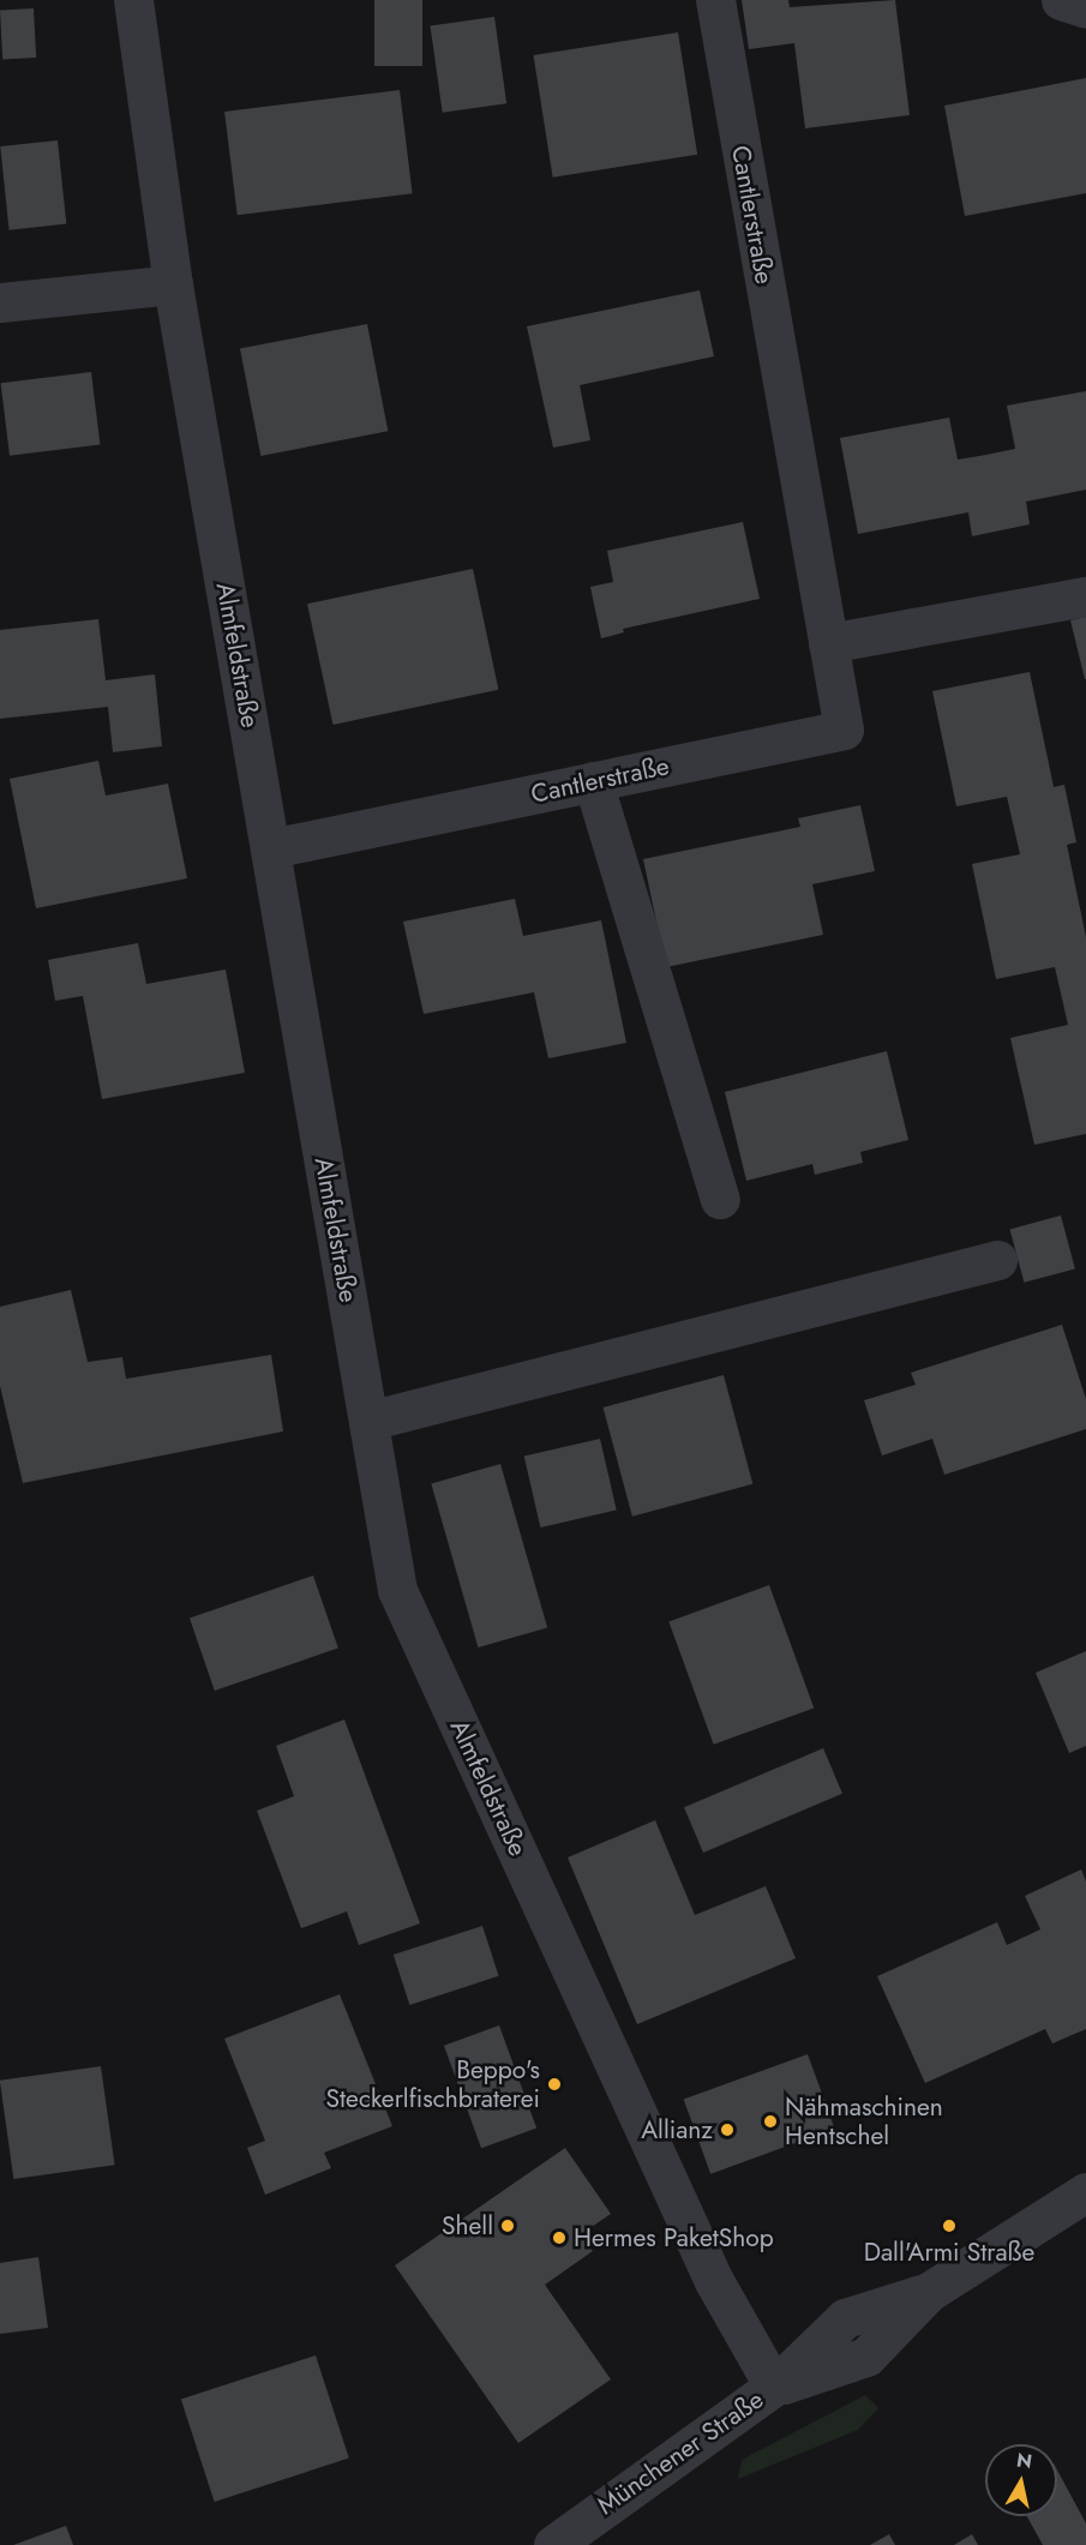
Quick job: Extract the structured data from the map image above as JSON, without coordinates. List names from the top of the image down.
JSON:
{
  "streets": {
    "street": ["Cantlerstraße", "Almfeldstraße", "Münchener Straße"]
  },
  "crossings": [
    ["Cantlerstraße", "Almfeldstraße"],
    ["Almfeldstraße", "Münchener Straße"]
  ],
  "places": [
    "Beppo's Steckerlfischbraterei",
    "Nähmaschinen Hentschel",
    "Allianz",
    "Shell",
    "Dall'Armi Straße",
    "Hermes PaketShop"
  ],
  "north": "top"
}
